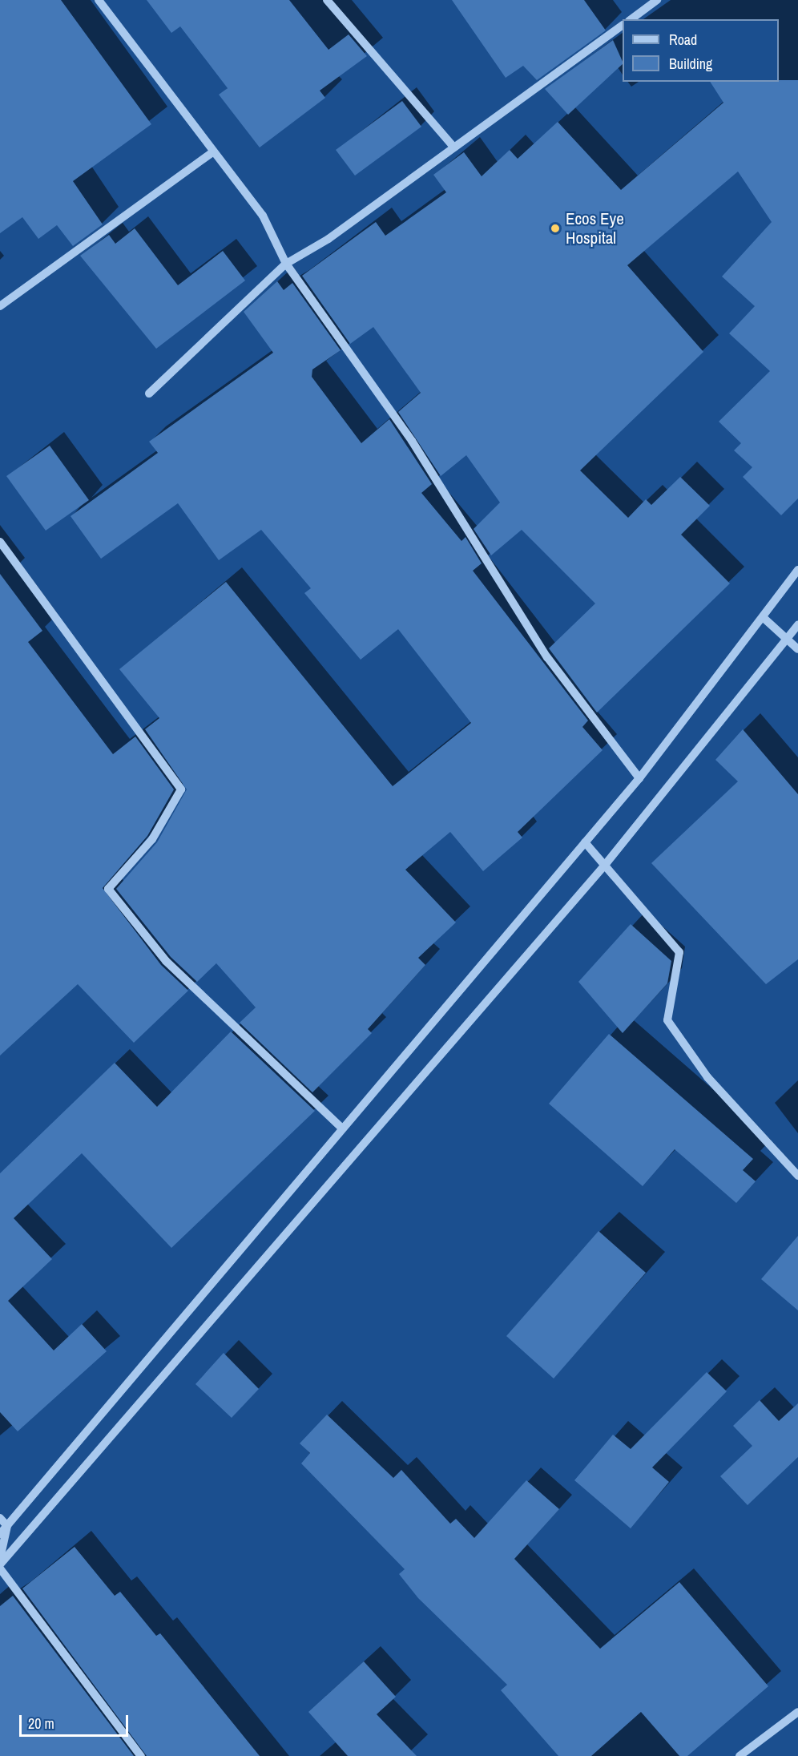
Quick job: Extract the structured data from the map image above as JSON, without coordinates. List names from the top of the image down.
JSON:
{
  "places": ["Ecos Eye Hospital"],
  "legend": ["Road", "Building"],
  "scale_bar": "20 m"
}
